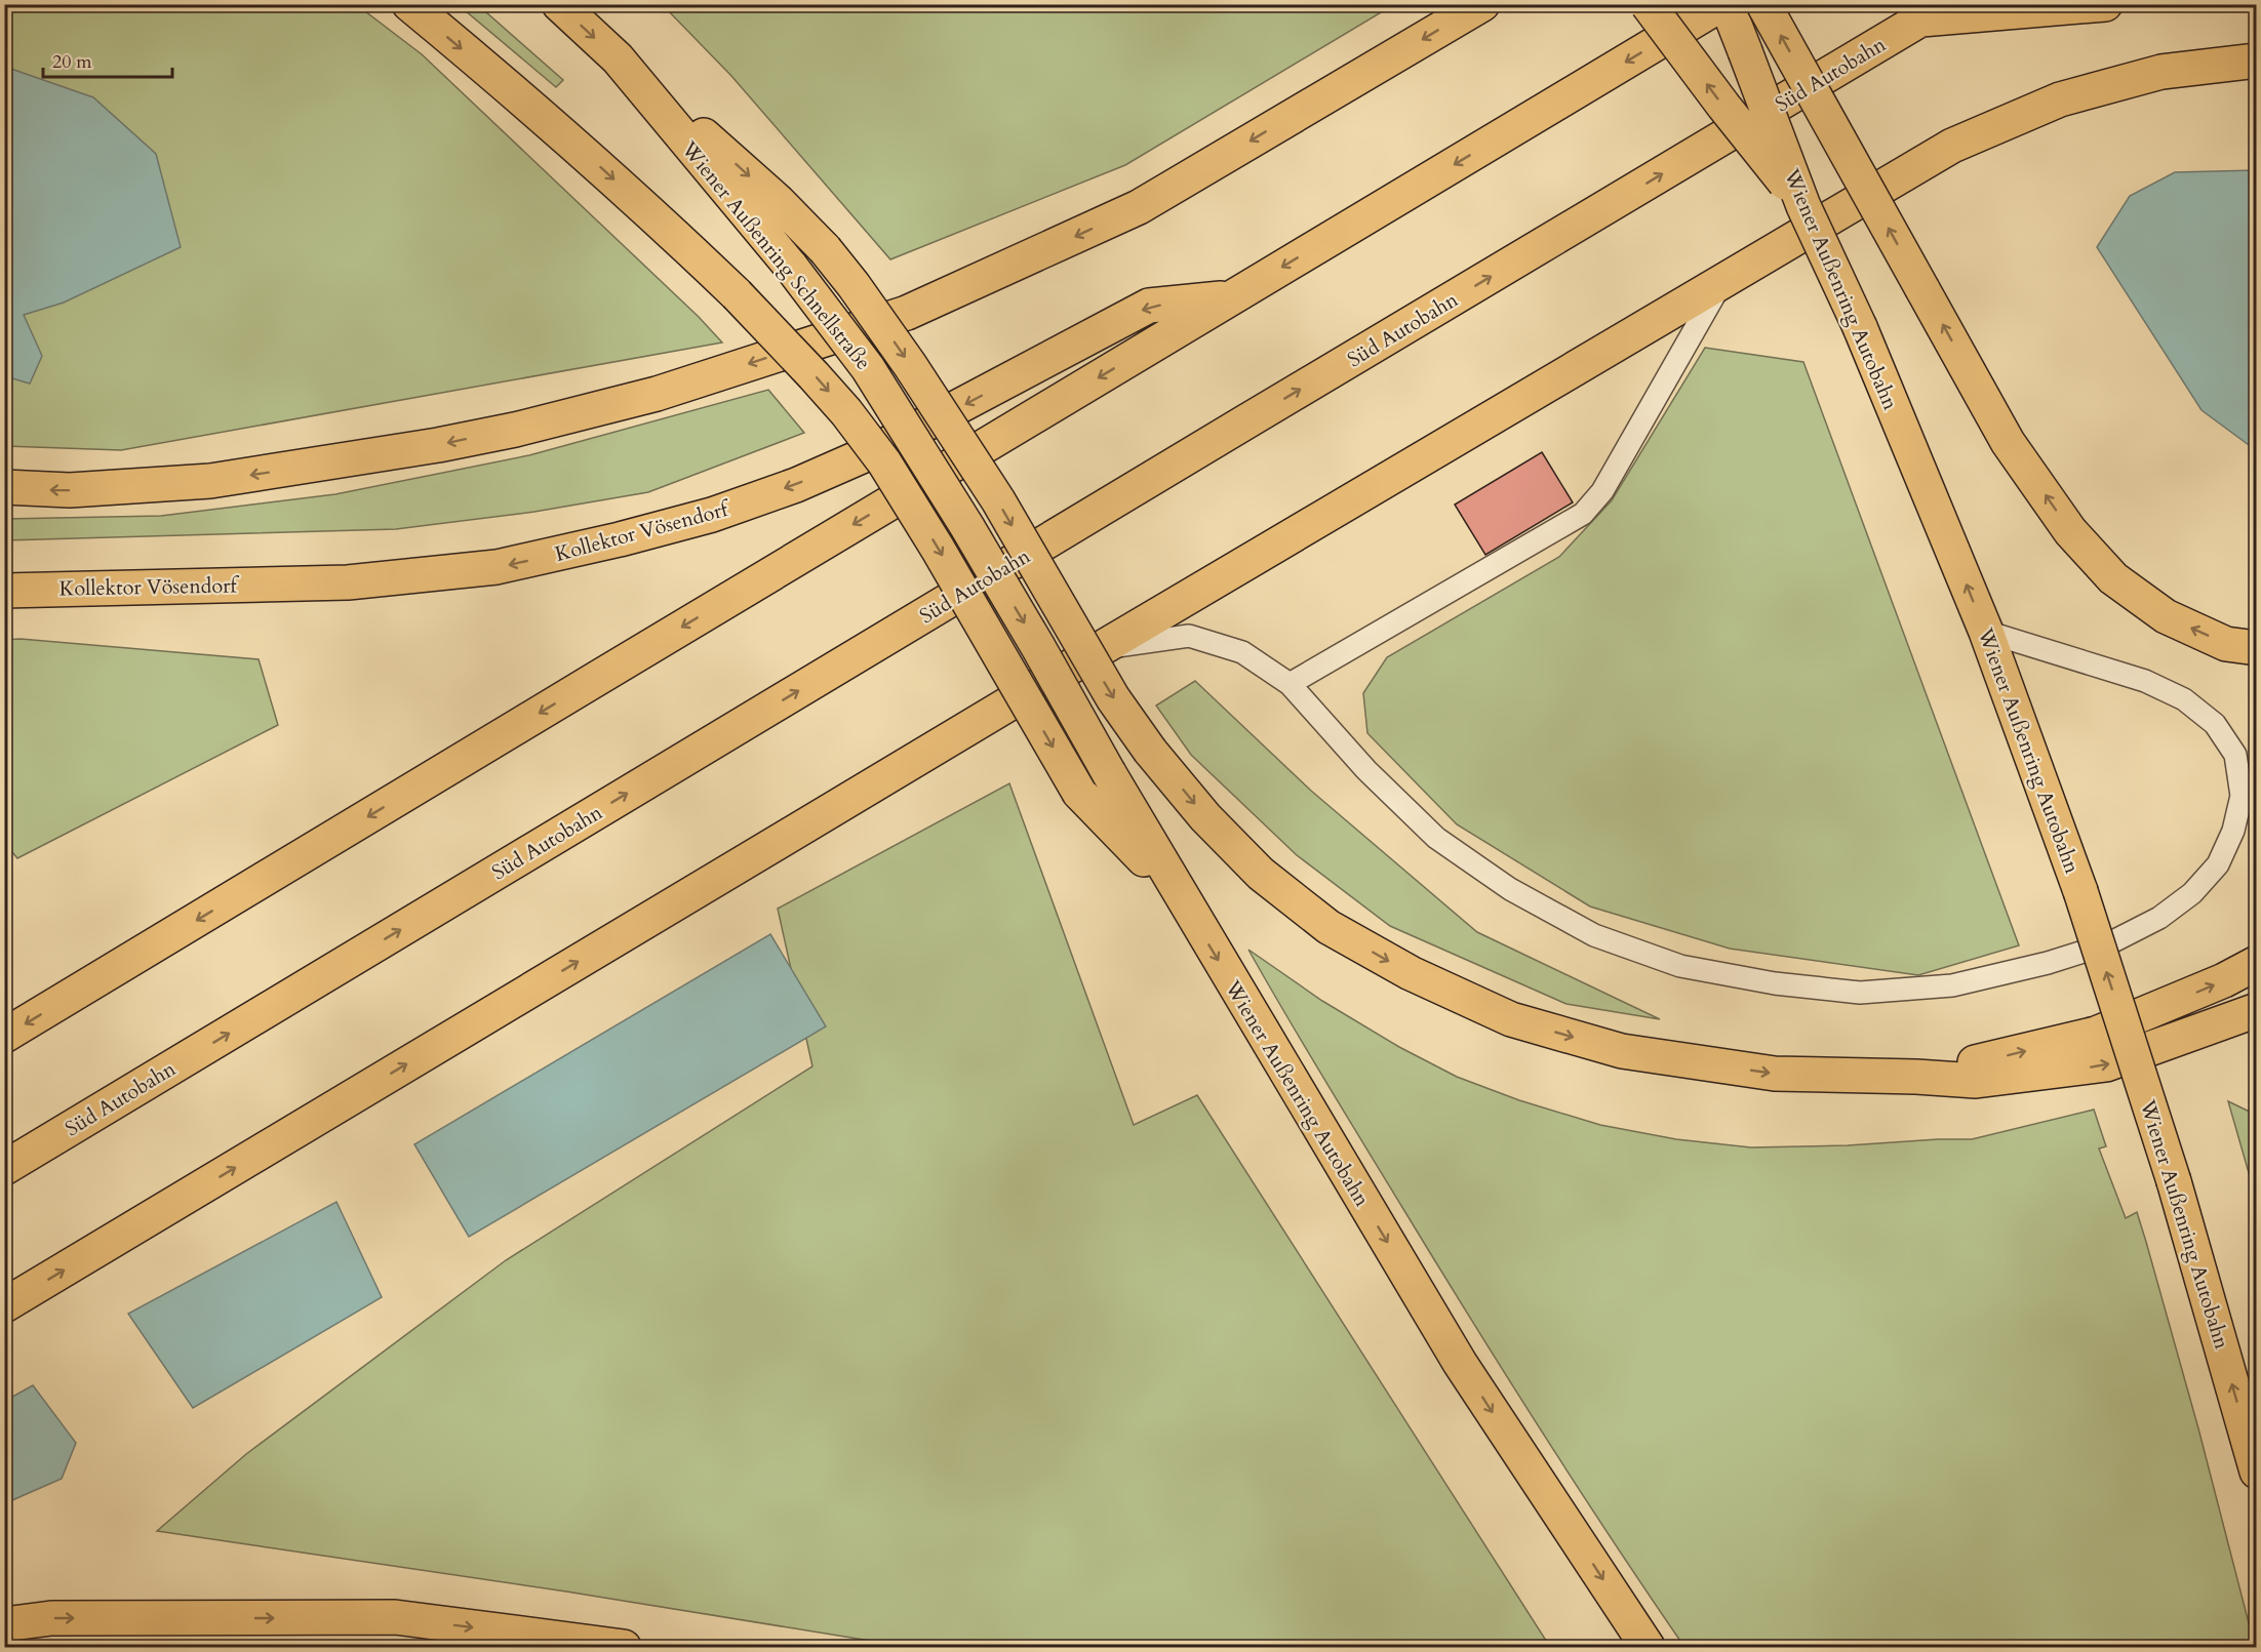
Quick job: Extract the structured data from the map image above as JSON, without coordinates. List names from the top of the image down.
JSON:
{
  "streets": {
    "highway": [
      "Süd Autobahn",
      "Wiener Außenring Schnellstraße",
      "Wiener Außenring Autobahn",
      "Kollektor Vösendorf"
    ]
  },
  "crossings": [
    ["Wiener Außenring Schnellstraße", "Wiener Außenring Autobahn"]
  ],
  "scale_bar": "20 m"
}
